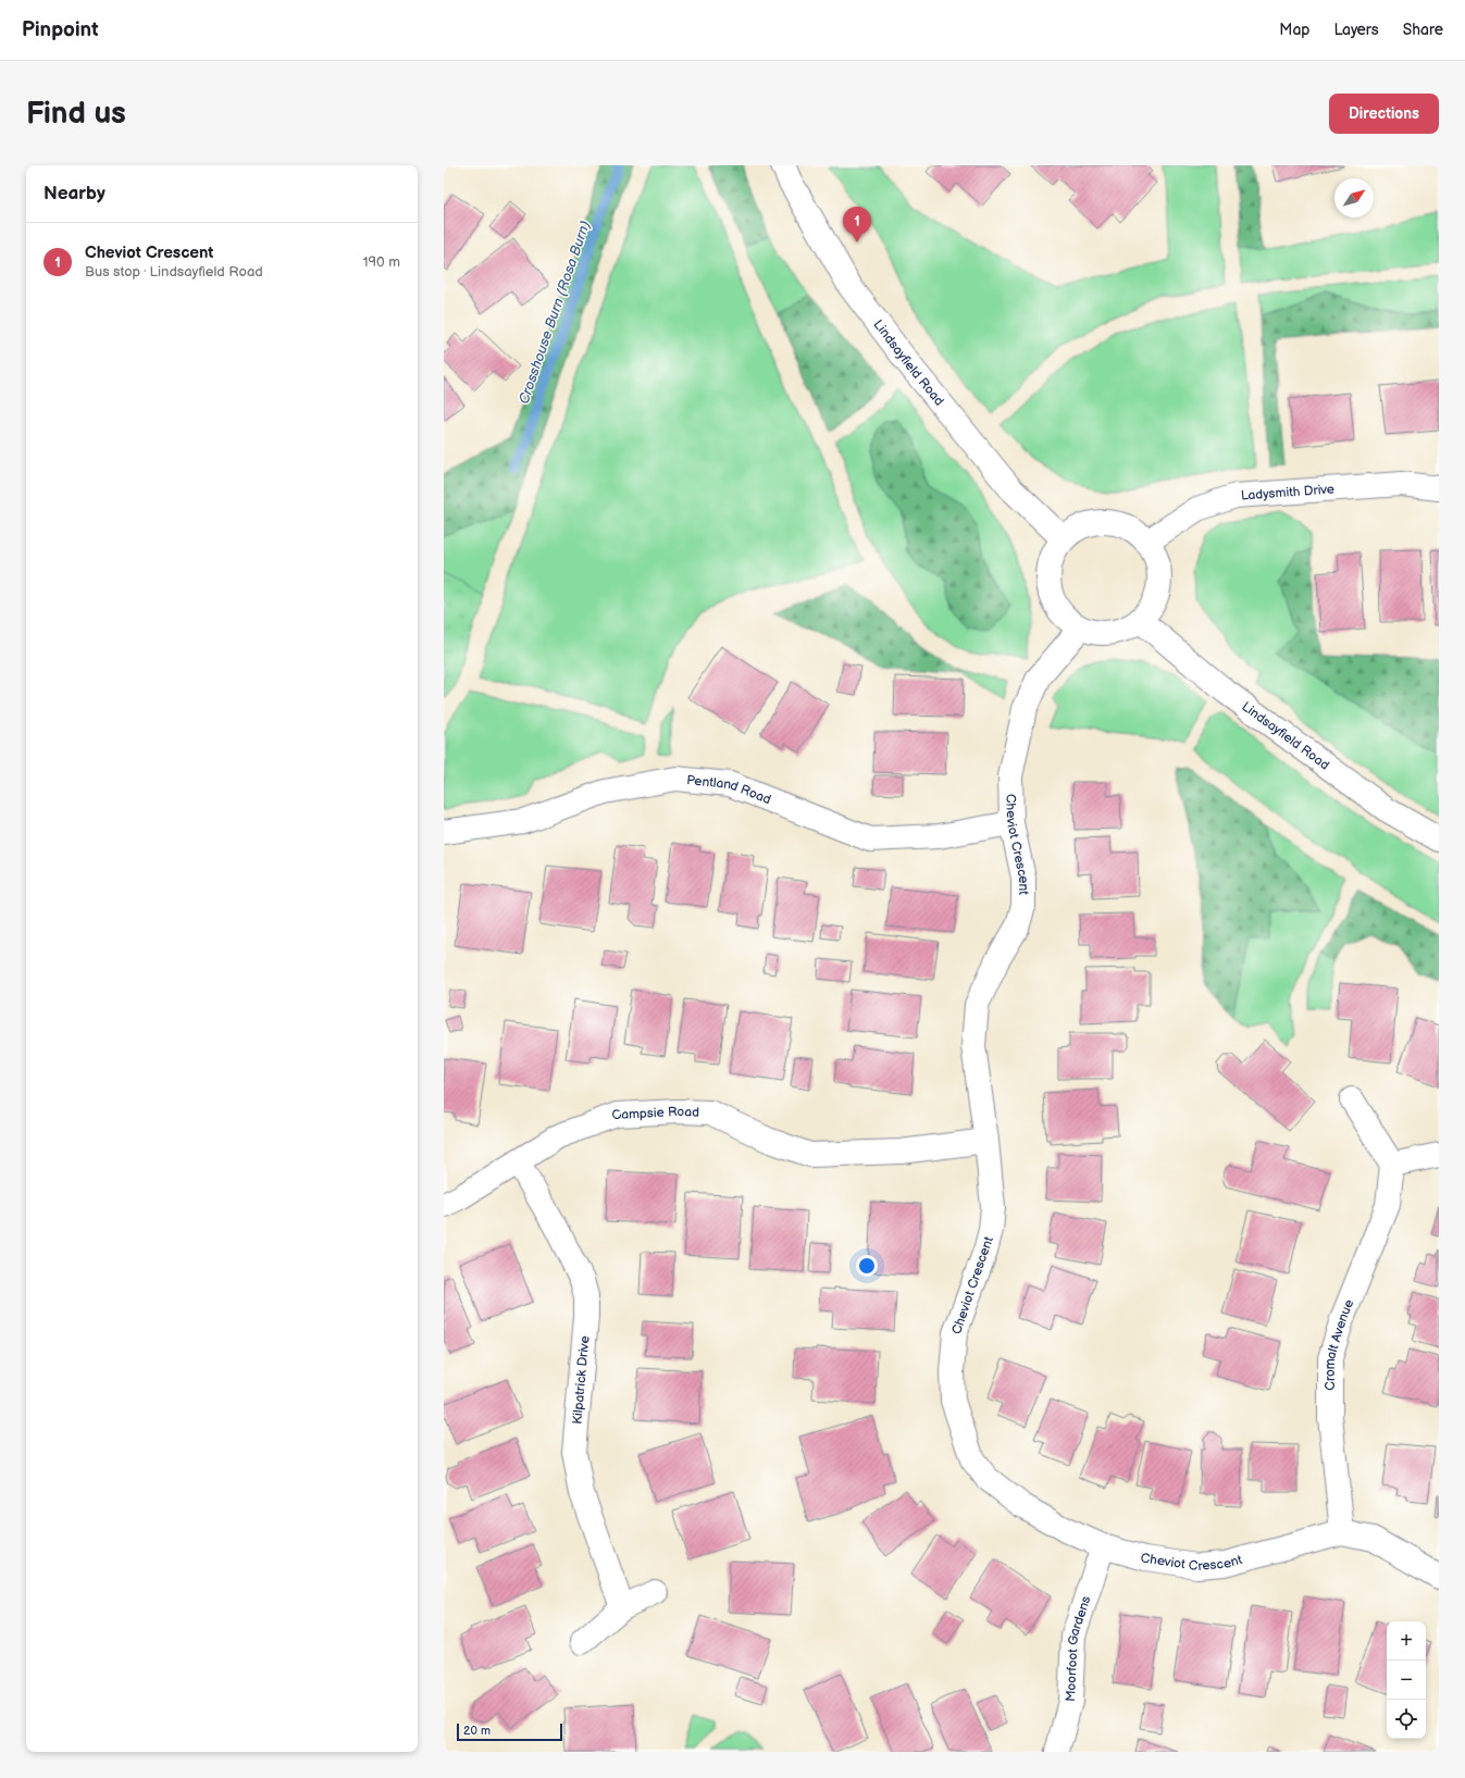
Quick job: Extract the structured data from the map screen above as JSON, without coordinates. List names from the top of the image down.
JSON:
{
  "streets": {
    "street": [
      "Lindsayfield Road",
      "Ladysmith Drive",
      "Pentland Road",
      "Cheviot Crescent",
      "Campsie Road",
      "Cromalt Avenue",
      "Kilpatrick Drive",
      "Moorfoot Gardens"
    ]
  },
  "crossings": [
    ["Lindsayfield Road", "Ladysmith Drive"],
    ["Lindsayfield Road", "Cheviot Crescent"],
    ["Ladysmith Drive", "Cheviot Crescent"],
    ["Pentland Road", "Cheviot Crescent"],
    ["Cheviot Crescent", "Campsie Road"],
    ["Cheviot Crescent", "Cromalt Avenue"],
    ["Cheviot Crescent", "Moorfoot Gardens"],
    ["Campsie Road", "Kilpatrick Drive"]
  ],
  "water": ["Crosshouse Burn (Rosa Burn)"],
  "scale_bar": "20 m",
  "north": "top right",
  "page": {
    "header": "Pinpoint",
    "nav": ["Map", "Layers", "Share"],
    "buttons": "Directions",
    "title": "Find us",
    "heading": "Nearby",
    "pins": "1",
    "list": [
      {
        "mark": "1",
        "name": "Cheviot Crescent",
        "note": "Bus stop · Lindsayfield Road",
        "value": "190 m"
      }
    ],
    "map_buttons": ["+", "−"],
    "scale": "20 m"
  }
}
